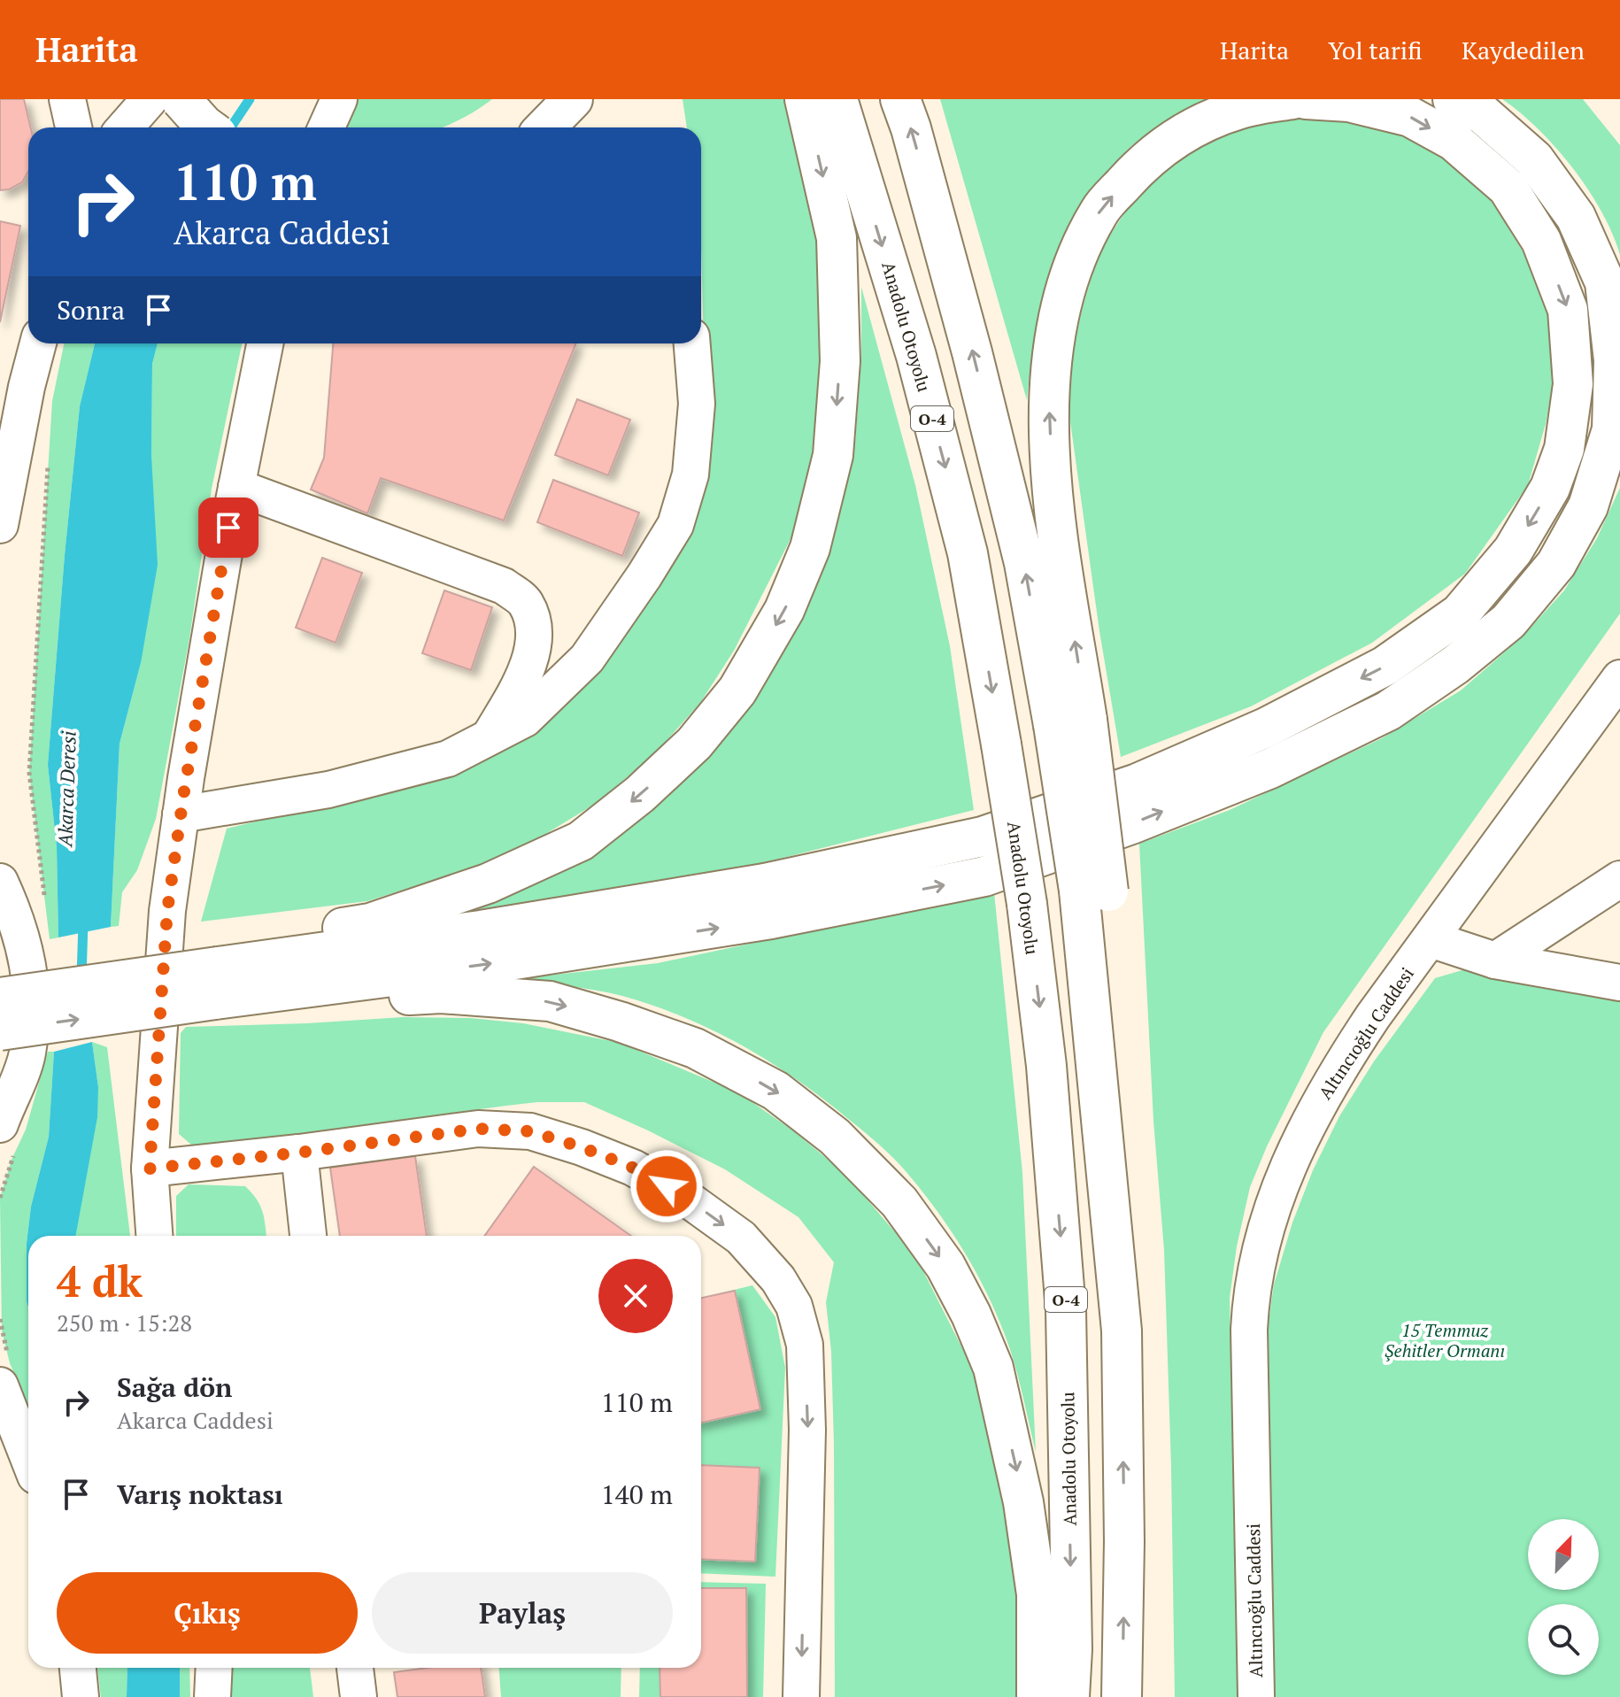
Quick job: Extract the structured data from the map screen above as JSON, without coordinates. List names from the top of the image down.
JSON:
{
  "streets": {
    "main road": ["Anadolu Otoyolu", "O-4"],
    "street": ["Altıncıoğlu Caddesi"]
  },
  "water": ["Akarca Deresi"],
  "parks": ["15 Temmuz Şehitler Ormanı"],
  "north": "top right",
  "page": {
    "header": "Harita",
    "nav": ["Harita", "Yol tarifi", "Kaydedilen"],
    "turn": ["110 m", "Akarca Caddesi"],
    "then": "Sonra",
    "heading": ["4 dk", "250 m · 15:28"],
    "list": [
      {
        "name": "Sağa dön",
        "note": "Akarca Caddesi",
        "value": "110 m"
      },
      {
        "name": "Varış noktası",
        "value": "140 m"
      }
    ],
    "buttons": ["Çıkış", "Paylaş"]
  }
}
